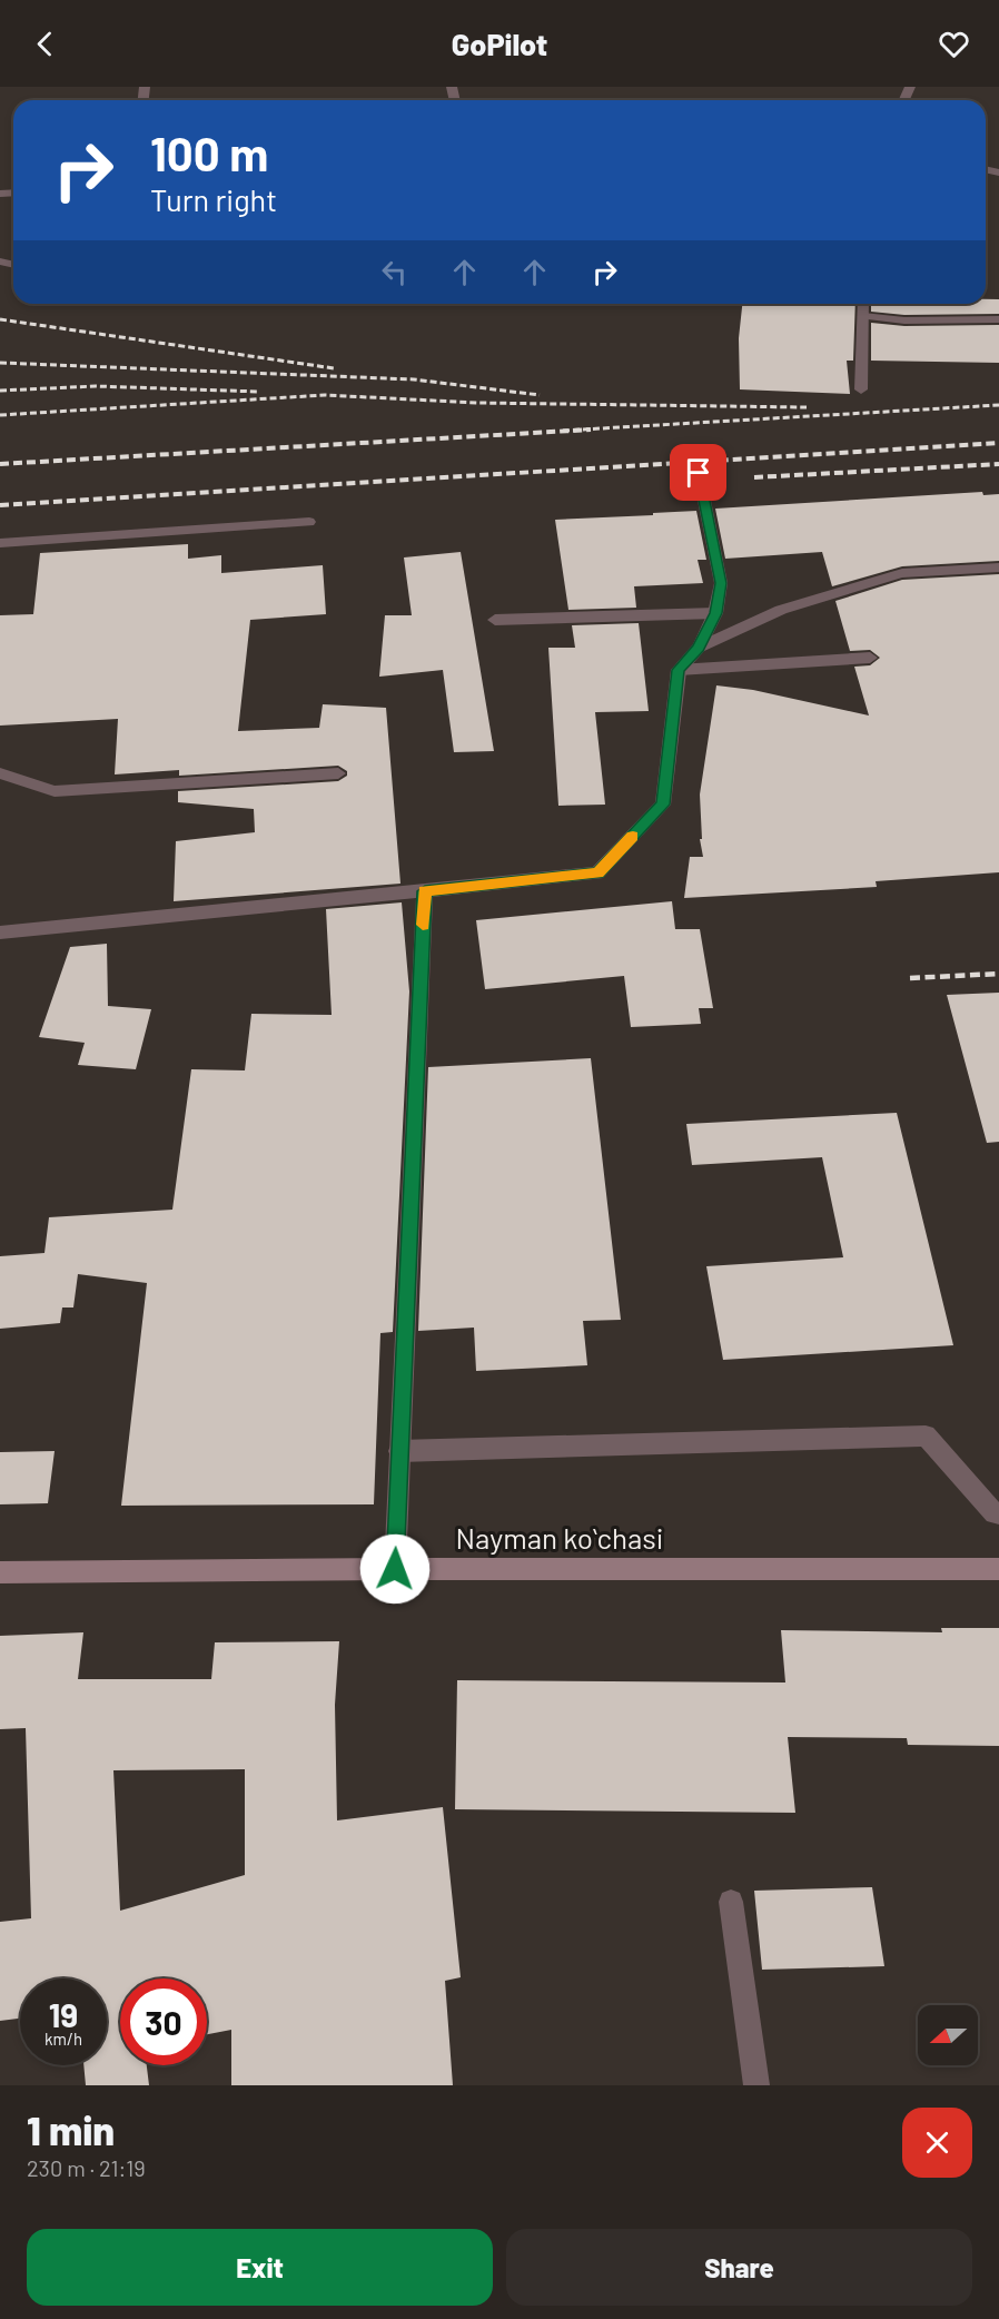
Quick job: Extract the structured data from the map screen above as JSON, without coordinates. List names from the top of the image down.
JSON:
{
  "streets": {
    "main road": ["Nayman koʻchasi"]
  },
  "north": "left",
  "page": {
    "header": "GoPilot",
    "turn": ["100 m", "Turn right"],
    "speed": "19 km/h",
    "limit": "30",
    "heading": ["1 min", "230 m · 21:19"],
    "buttons": ["Exit", "Share"]
  }
}
